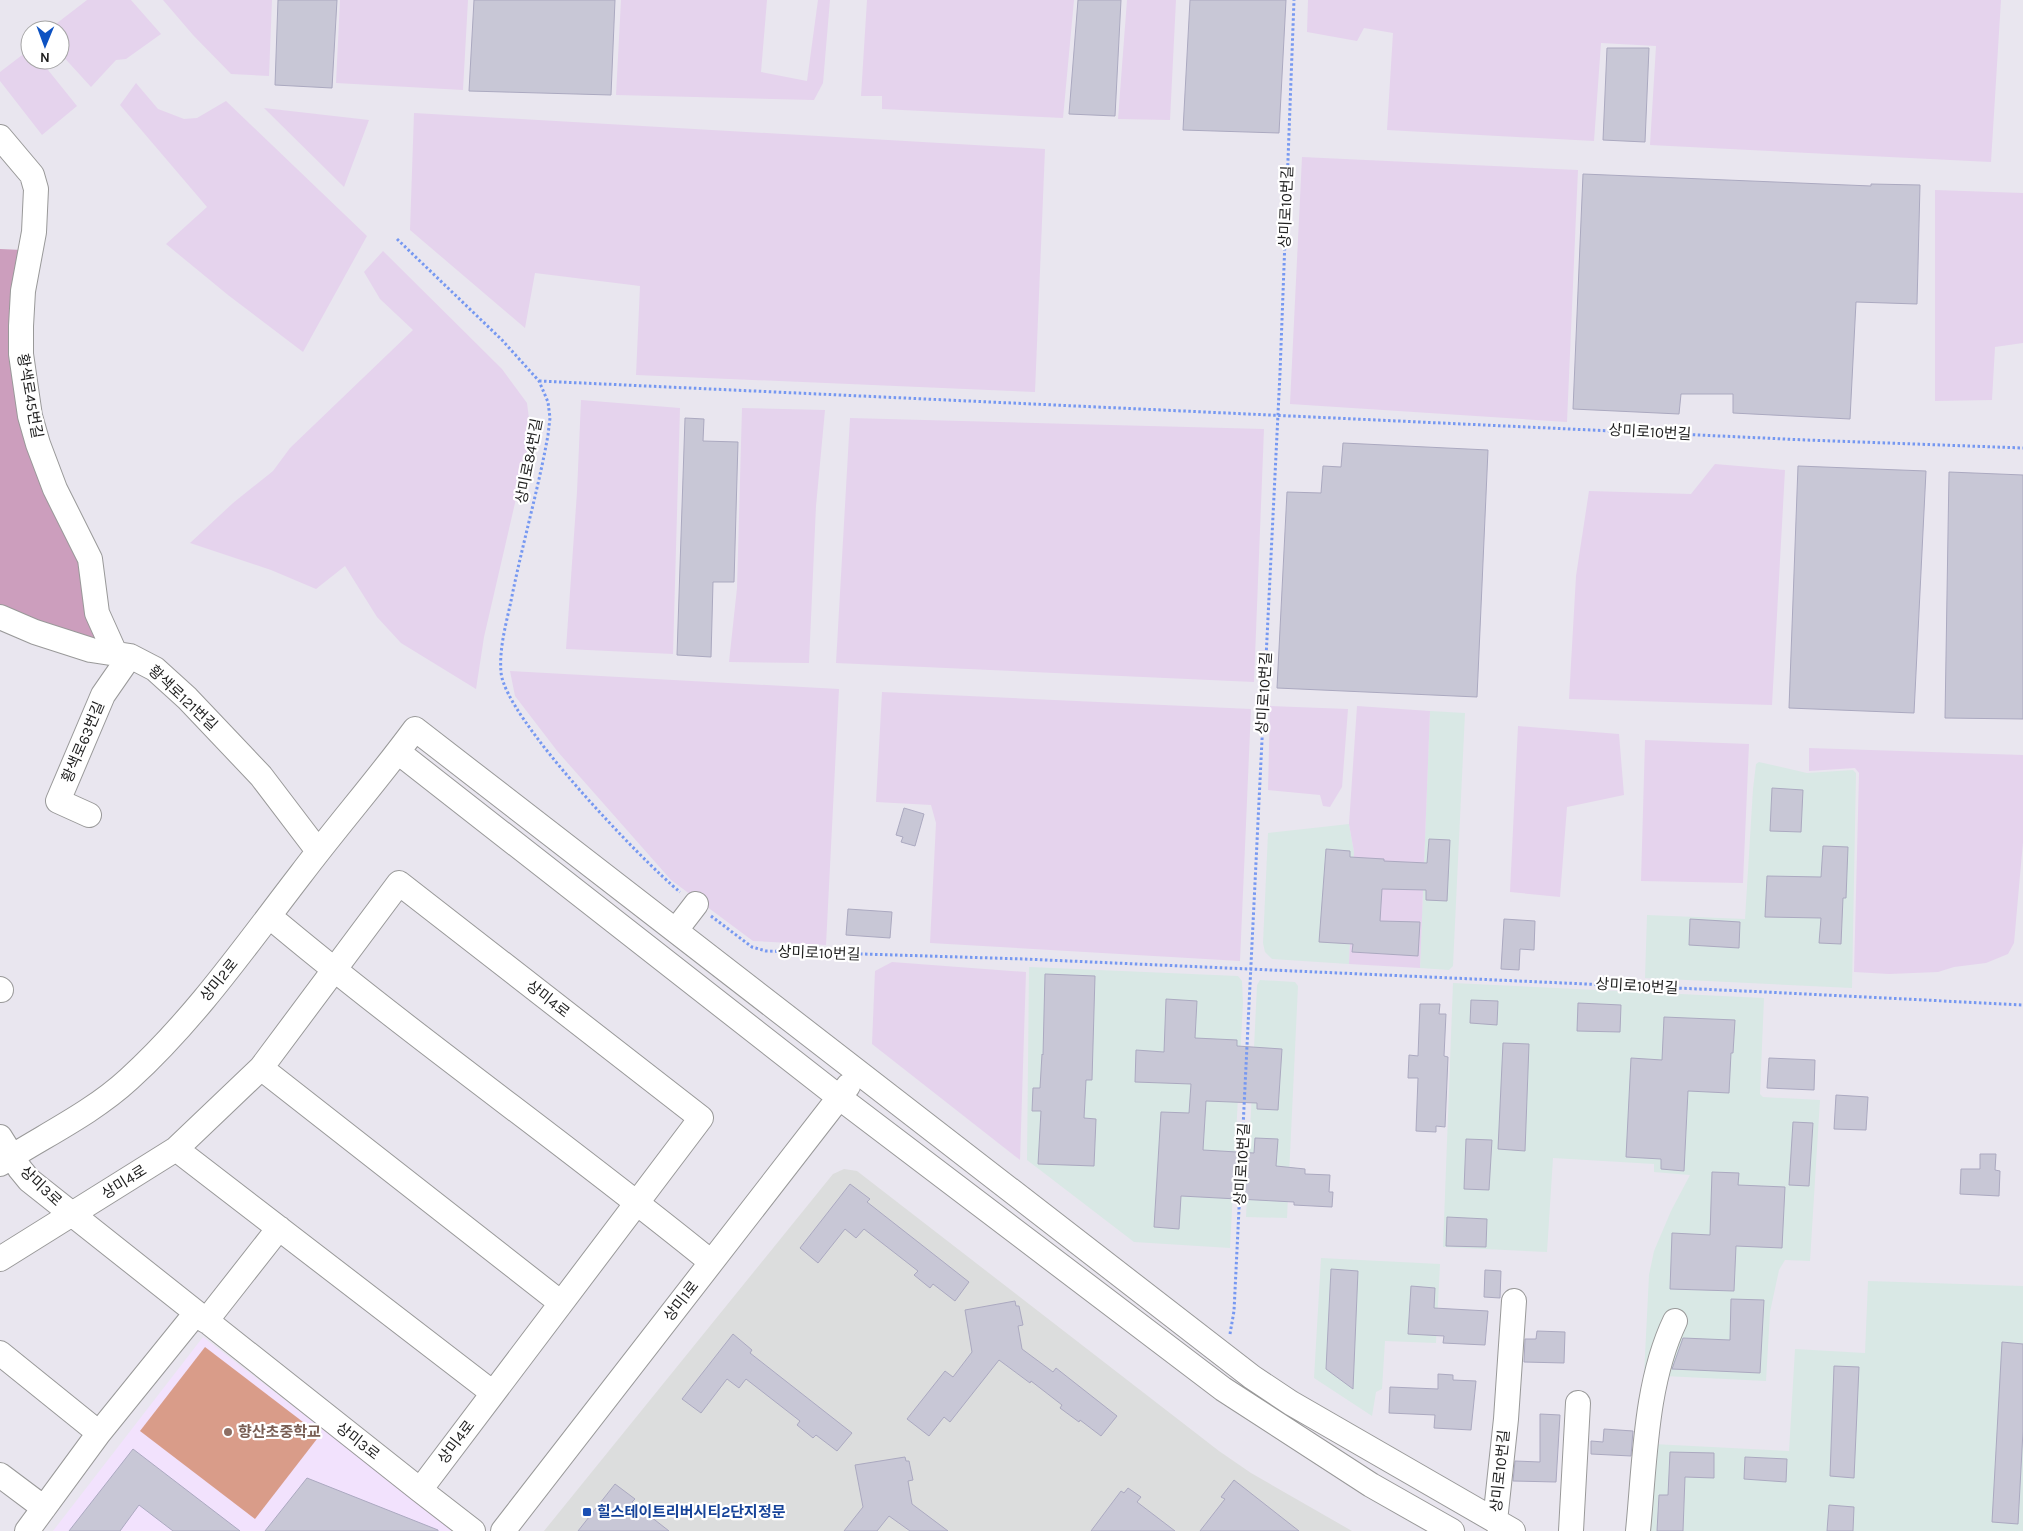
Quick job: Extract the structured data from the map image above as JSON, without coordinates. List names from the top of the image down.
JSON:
{
  "streets": {
    "street": [
      "상미로10번길",
      "황색로45번길",
      "황색로121번길",
      "황색로63번길",
      "상미2로",
      "상미4로",
      "상미3로",
      "상미1로"
    ],
    "path": ["상미로84번길"]
  },
  "crossings": [
    ["상미로10번길", "상미로84번길"],
    ["황색로45번길", "황색로121번길"],
    ["황색로45번길", "황색로63번길"],
    ["황색로121번길", "황색로63번길"],
    ["황색로121번길", "상미2로"],
    ["상미2로", "상미3로"],
    ["상미4로", "상미3로"]
  ],
  "places": {
    "other": ["향산초중학교"],
    "transit": ["힐스테이트리버시티2단지정문"]
  },
  "north": "bottom"
}
